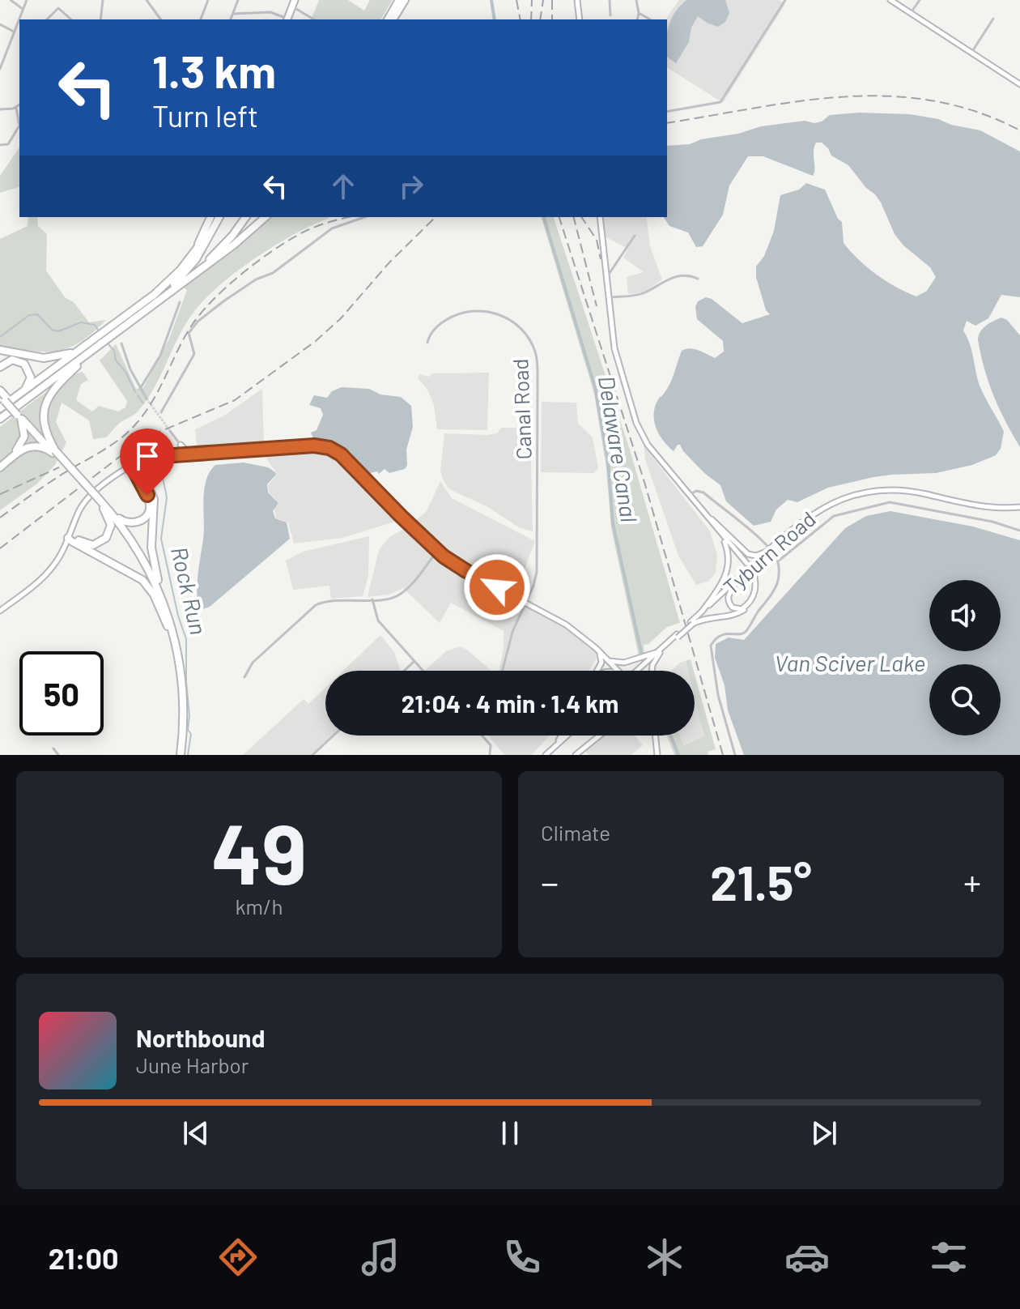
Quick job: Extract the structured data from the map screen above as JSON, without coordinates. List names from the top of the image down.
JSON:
{
  "streets": {
    "main road": ["Tyburn Road"],
    "street": ["Canal Road"]
  },
  "water": ["Delaware Canal", "Rock Run", "Van Sciver Lake"],
  "page": {
    "turn": ["1.3 km", "Turn left"],
    "limit": "50",
    "trip": "21:04 · 4 min · 1.4 km",
    "tile": [
      ["49", "km/h"],
      "Climate"
    ],
    "heat": ["−", "21.5°", "+"],
    "song": ["Northbound", "June Harbor"],
    "tabs": "21:00"
  }
}
